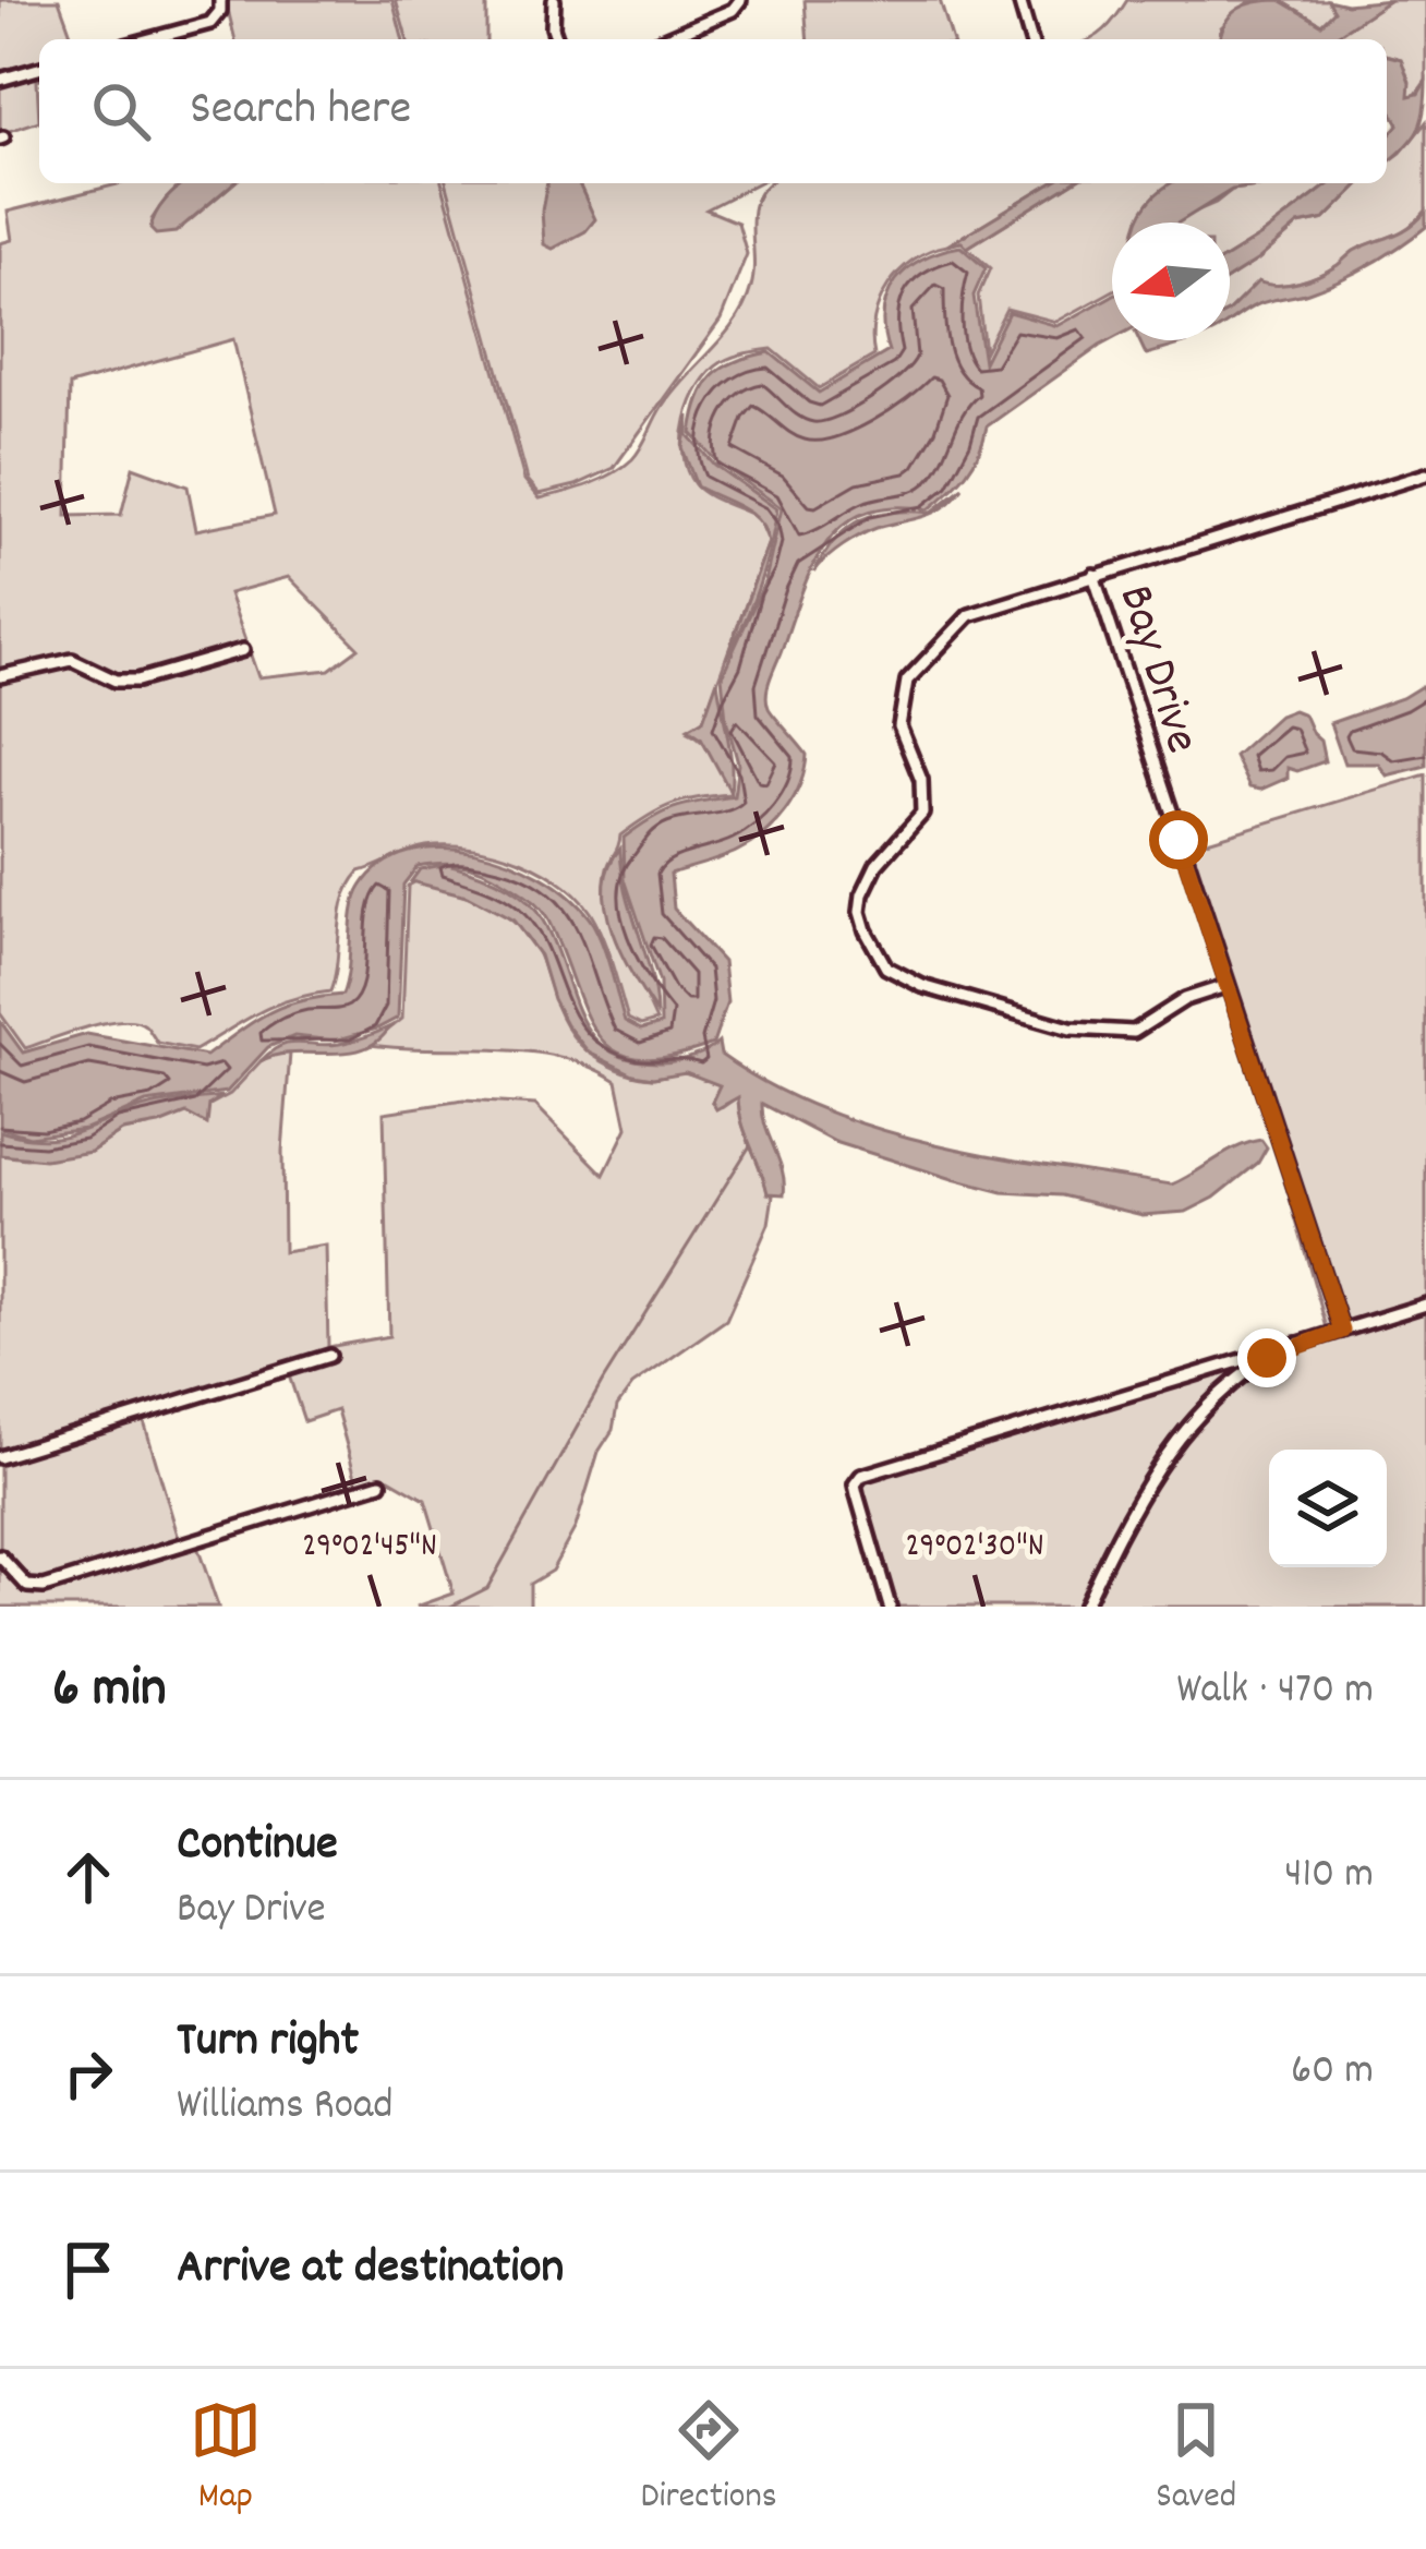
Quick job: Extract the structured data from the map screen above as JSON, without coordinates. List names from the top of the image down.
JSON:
{
  "streets": {
    "street": ["Bay Drive"]
  },
  "north": "left",
  "page": {
    "search": "Search here",
    "heading": ["6 min", "Walk · 470 m"],
    "list": [
      ["Continue", "Bay Drive", "410 m"],
      ["Turn right", "Williams Road", "60 m"],
      "Arrive at destination"
    ],
    "nav": ["Map", "Directions", "Saved"]
  },
  "coordinates": ["29°02'45\"N", "29°02'30\"N"]
}
